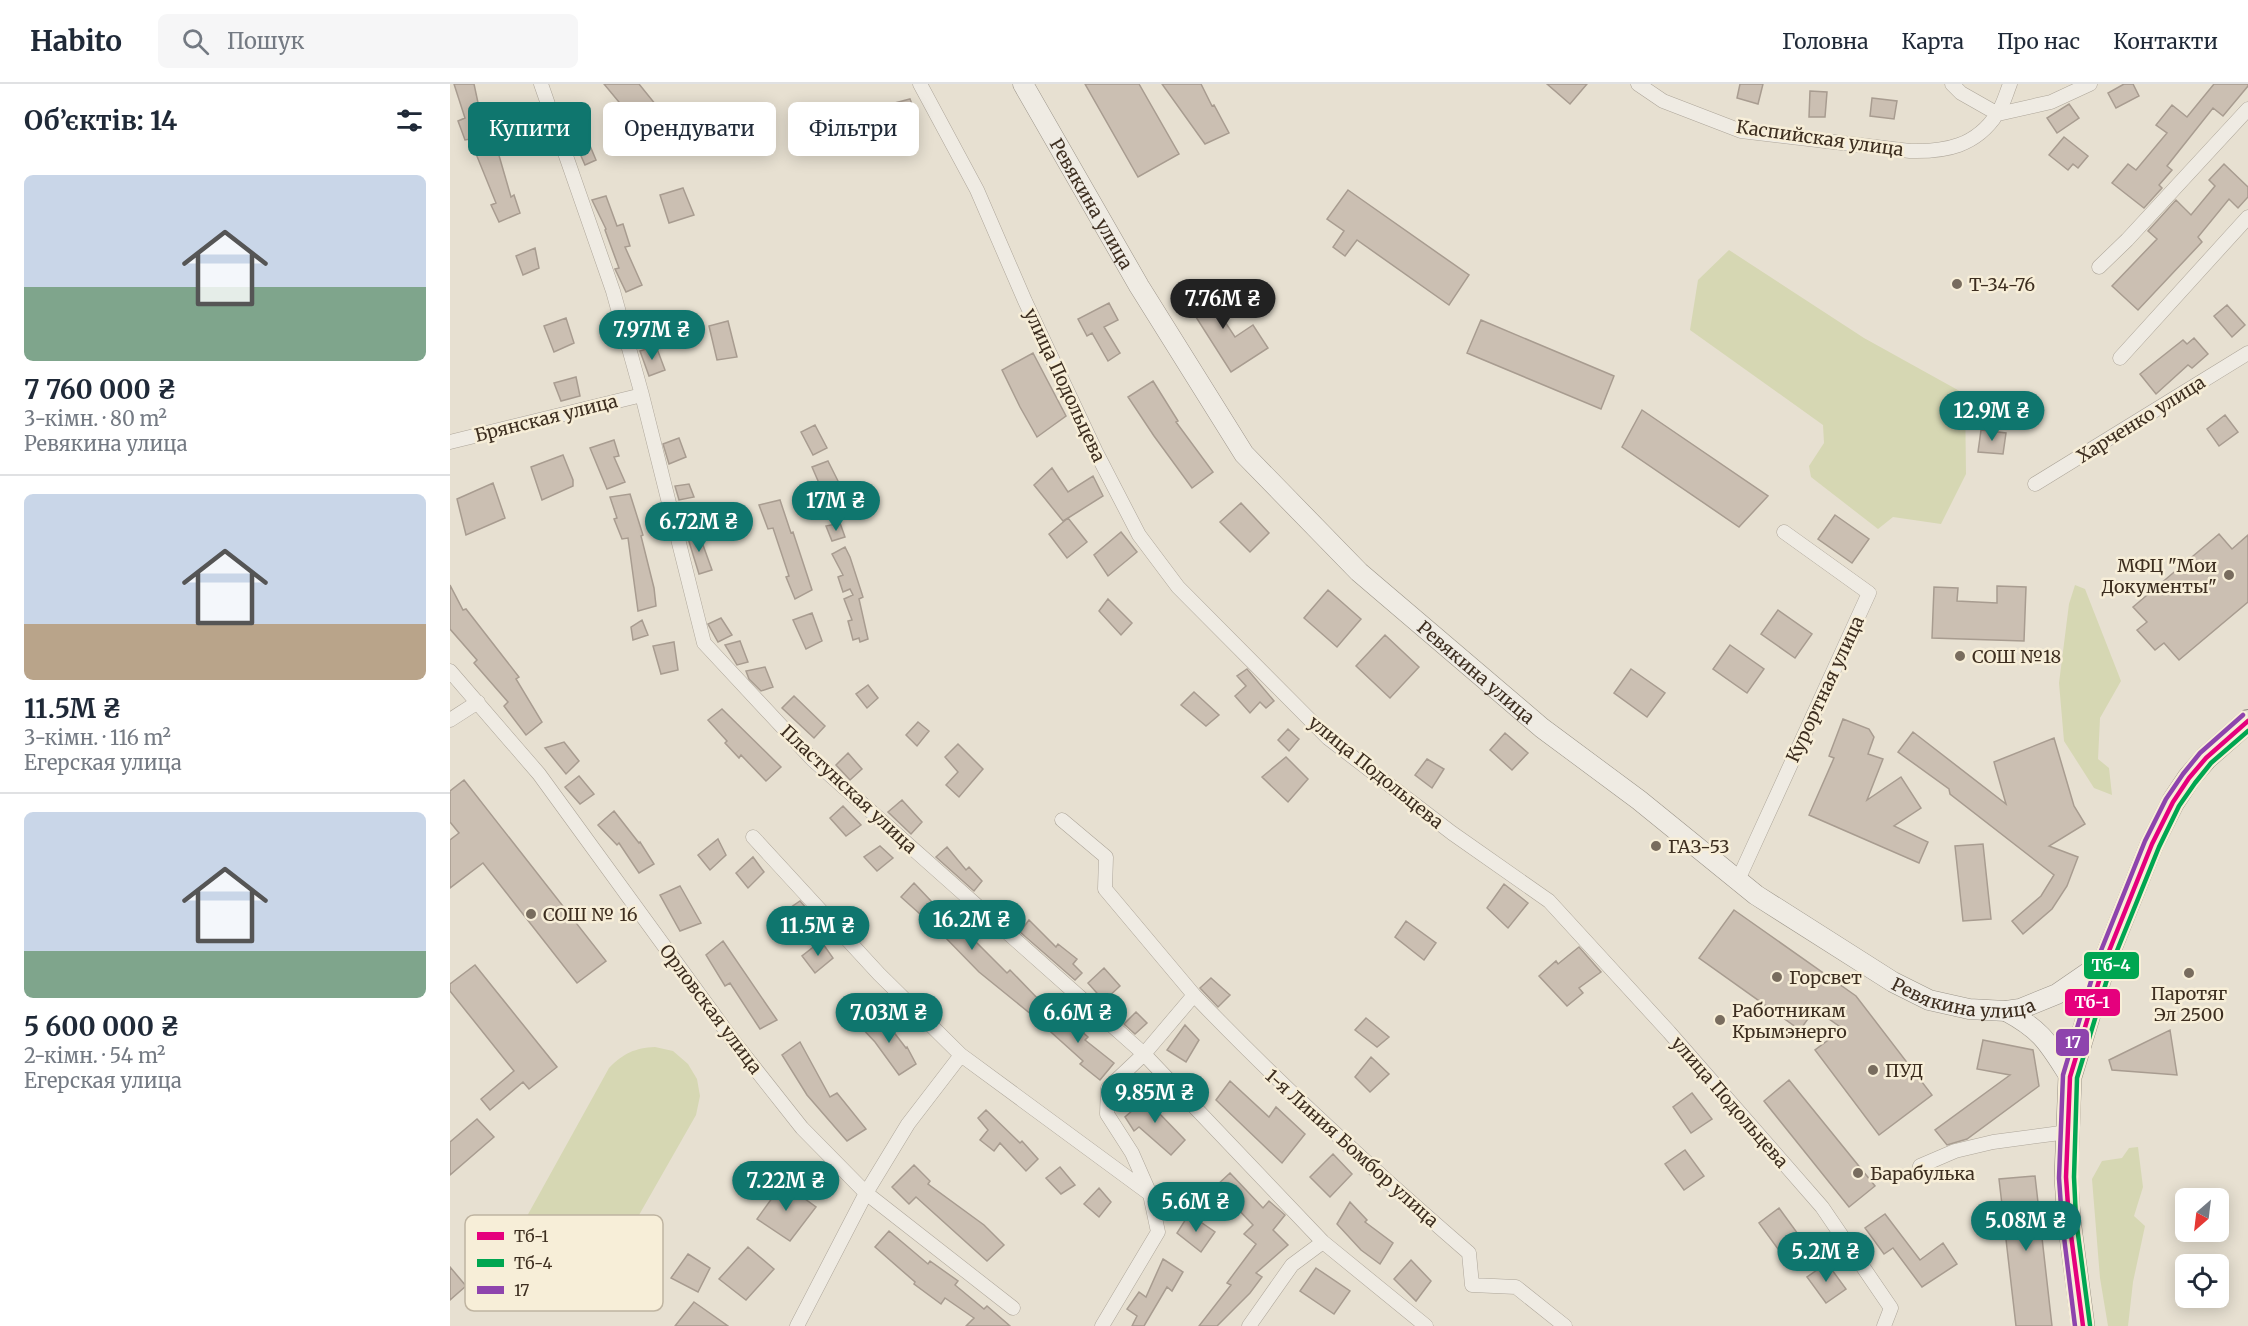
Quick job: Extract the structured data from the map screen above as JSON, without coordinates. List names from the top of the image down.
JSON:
{
  "streets": {
    "main road": ["Ревякина улица"],
    "street": [
      "Каспийская улица",
      "улица Подольцева",
      "Брянская улица",
      "Харченко улица",
      "Курортная улица",
      "Пластунская улица",
      "Орловская улица",
      "1-я Линия Бомбор улица"
    ]
  },
  "crossings": [
    ["Ревякина улица", "Курортная улица"],
    ["Брянская улица", "Пластунская улица"]
  ],
  "places": [
    "Т-34-76",
    "МФЦ \"Мои Документы\"",
    "СОШ №18",
    "ГАЗ-53",
    "СОШ № 16",
    "Паротяг Эл 2500",
    "Горсвет",
    "Работникам Крымэнерго",
    "ПУД",
    "Барабулька"
  ],
  "lines": ["transit line 17", "transit line Тб-1", "transit line Тб-4"],
  "legend": ["Тб-1", "Тб-4", "17"],
  "north": "bottom left",
  "page": {
    "header": "Habito",
    "search": "Пошук",
    "nav": [
      "Головна",
      "Карта",
      "Про нас",
      "Контакти"
    ],
    "heading": "Об’єктів: 14",
    "chip": ["Купити", "Орендувати", "Фільтри"],
    "list": [
      {
        "name": "7 760 000 ₴",
        "note": "3-кімн. · 80 m² · Ревякина улица"
      },
      {
        "name": "11.5M ₴",
        "note": "3-кімн. · 116 m² · Егерская улица"
      },
      {
        "name": "5 600 000 ₴",
        "note": "2-кімн. · 54 m² · Егерская улица"
      }
    ],
    "price": [
      "7.76M ₴",
      "7.97M ₴",
      "12.9M ₴",
      "17M ₴",
      "6.72M ₴",
      "16.2M ₴",
      "11.5M ₴",
      "7.03M ₴",
      "6.6M ₴",
      "9.85M ₴",
      "7.22M ₴",
      "5.6M ₴",
      "5.08M ₴",
      "5.2M ₴"
    ]
  }
}
